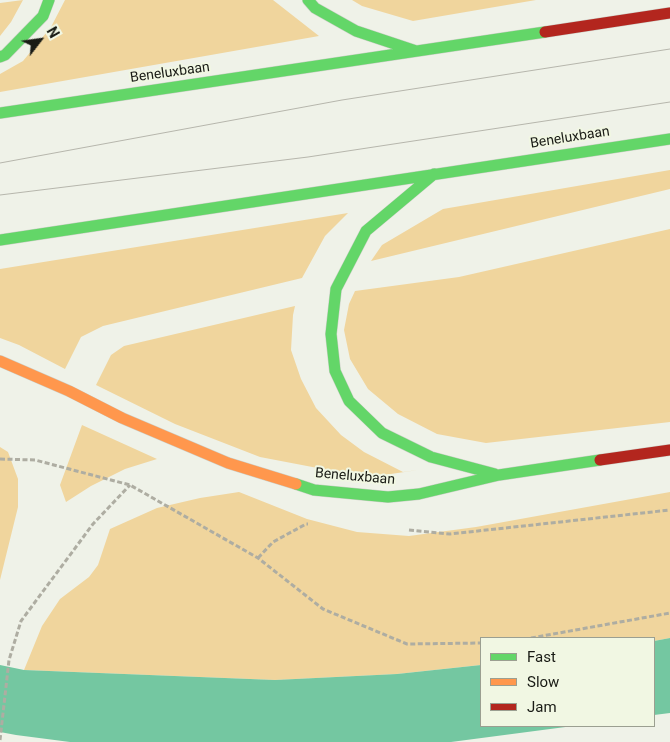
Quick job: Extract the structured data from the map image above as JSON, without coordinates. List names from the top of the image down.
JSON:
{
  "streets": {
    "main road": ["Beneluxbaan"]
  },
  "legend": ["Fast", "Slow", "Jam"],
  "north": "top right"
}
